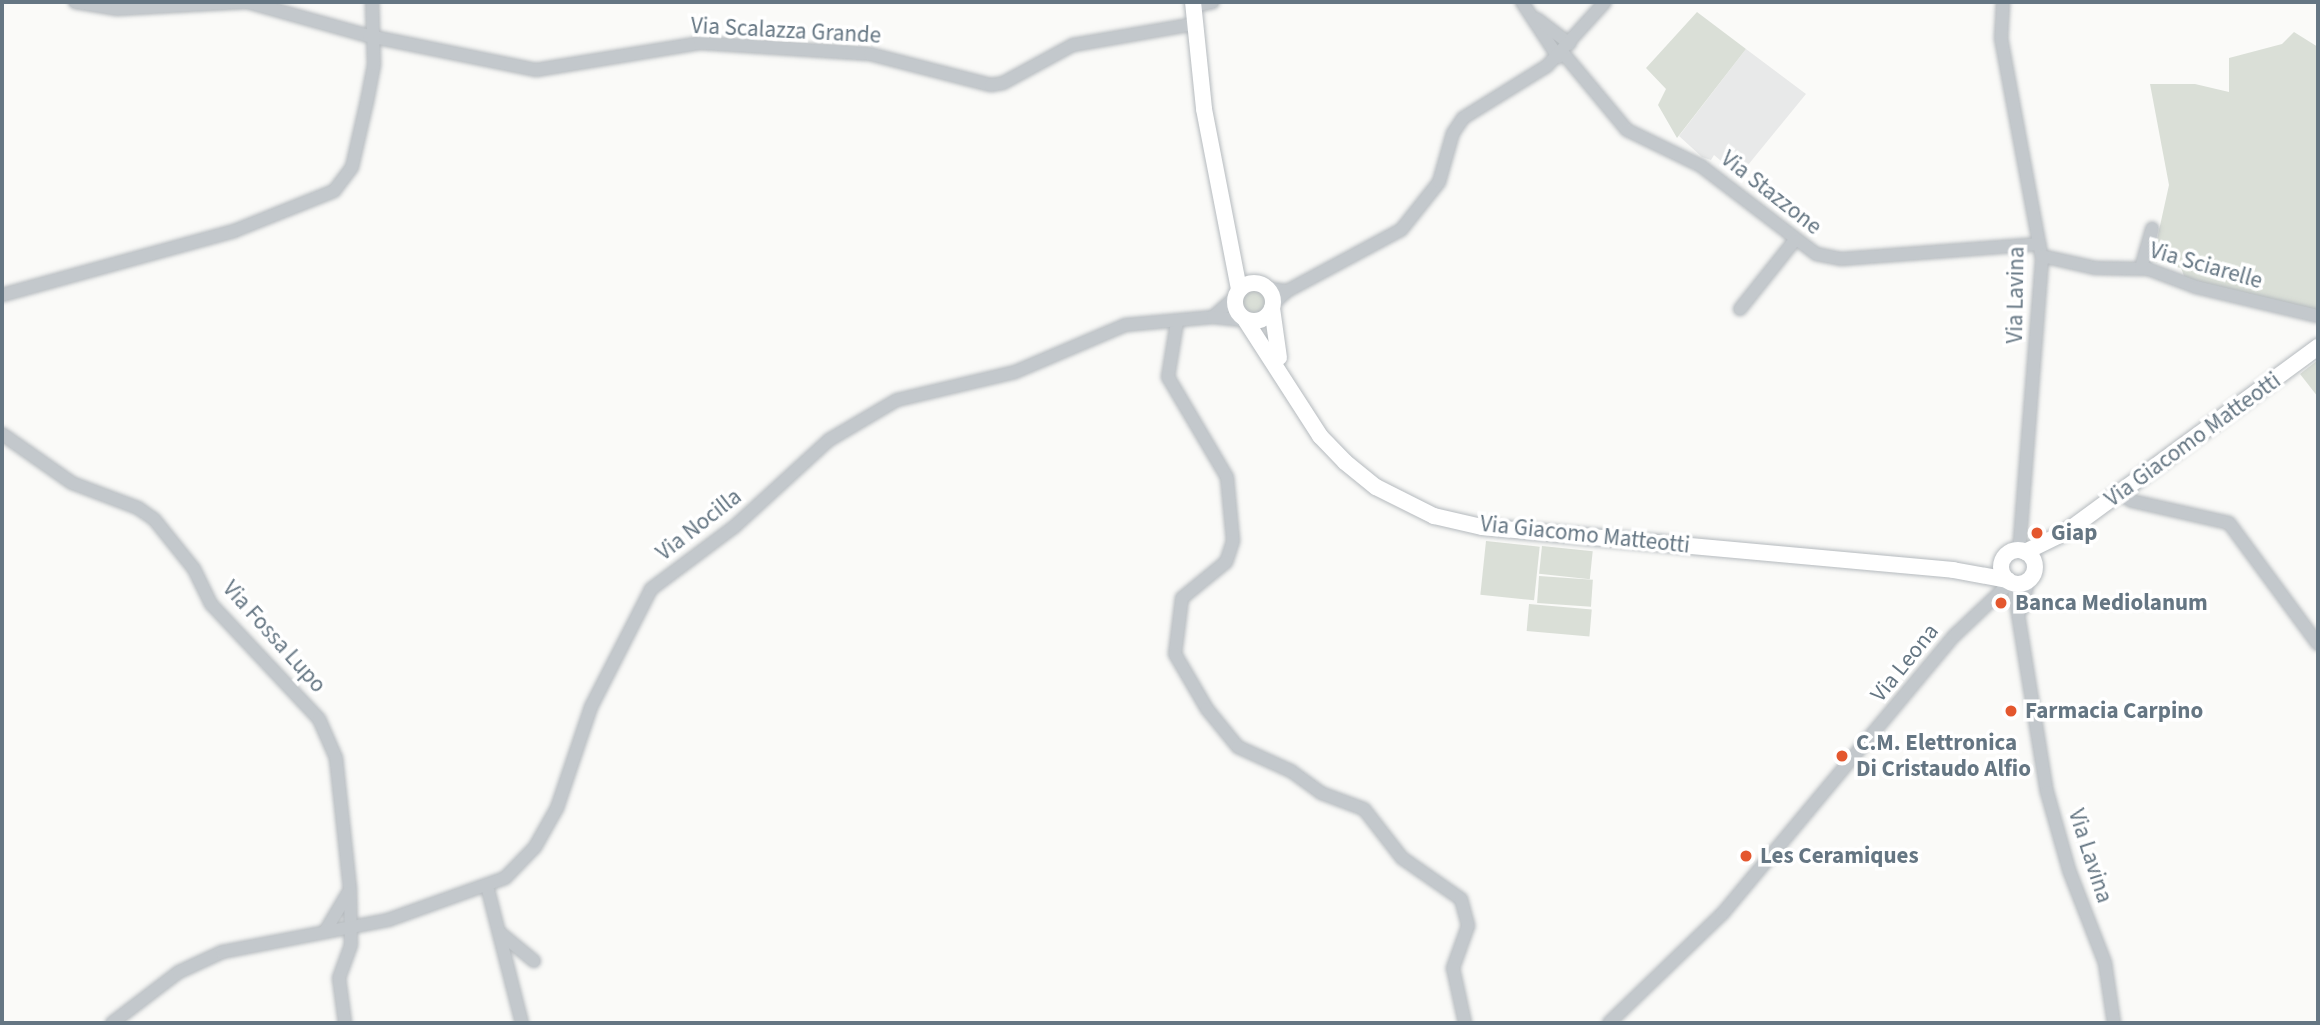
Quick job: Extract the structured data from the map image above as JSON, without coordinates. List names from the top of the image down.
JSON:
{
  "streets": {
    "main road": ["Via Giacomo Matteotti"],
    "street": [
      "Via Scalazza Grande",
      "Via Stazzone",
      "Via Sciarelle",
      "Via Lavina",
      "Via Nocilla",
      "Via Fossa Lupo",
      "Via Leona"
    ]
  },
  "crossings": [
    ["Via Stazzone", "Via Sciarelle"],
    ["Via Stazzone", "Via Lavina"],
    ["Via Sciarelle", "Via Lavina"],
    ["Via Lavina", "Via Leona"],
    ["Via Giacomo Matteotti", "Via Nocilla"],
    ["Via Nocilla", "Via Fossa Lupo"]
  ],
  "places": [
    "Giap",
    "Banca Mediolanum",
    "Farmacia Carpino",
    "C.M. Elettronica Di Cristaudo Alfio",
    "Les Ceramiques"
  ]
}
